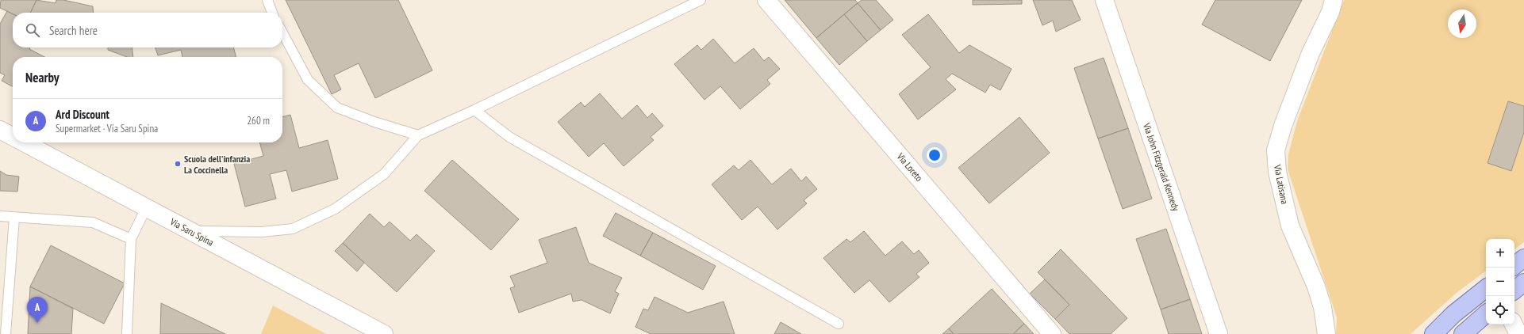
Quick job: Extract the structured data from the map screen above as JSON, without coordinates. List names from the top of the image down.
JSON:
{
  "streets": {
    "street": [
      "Via Loreto",
      "Via John Fitzgerald Kennedy",
      "Via Latisana",
      "Via Saru Spina"
    ]
  },
  "places": ["Scuola dell'infanzia La Coccinella"],
  "north": "bottom",
  "page": {
    "search": "Search here",
    "heading": "Nearby",
    "list": [
      {
        "mark": "A",
        "name": "Ard Discount",
        "note": "Supermarket · Via Saru Spina",
        "value": "260 m"
      }
    ],
    "map_buttons": ["+", "−"],
    "pins": "A"
  }
}
